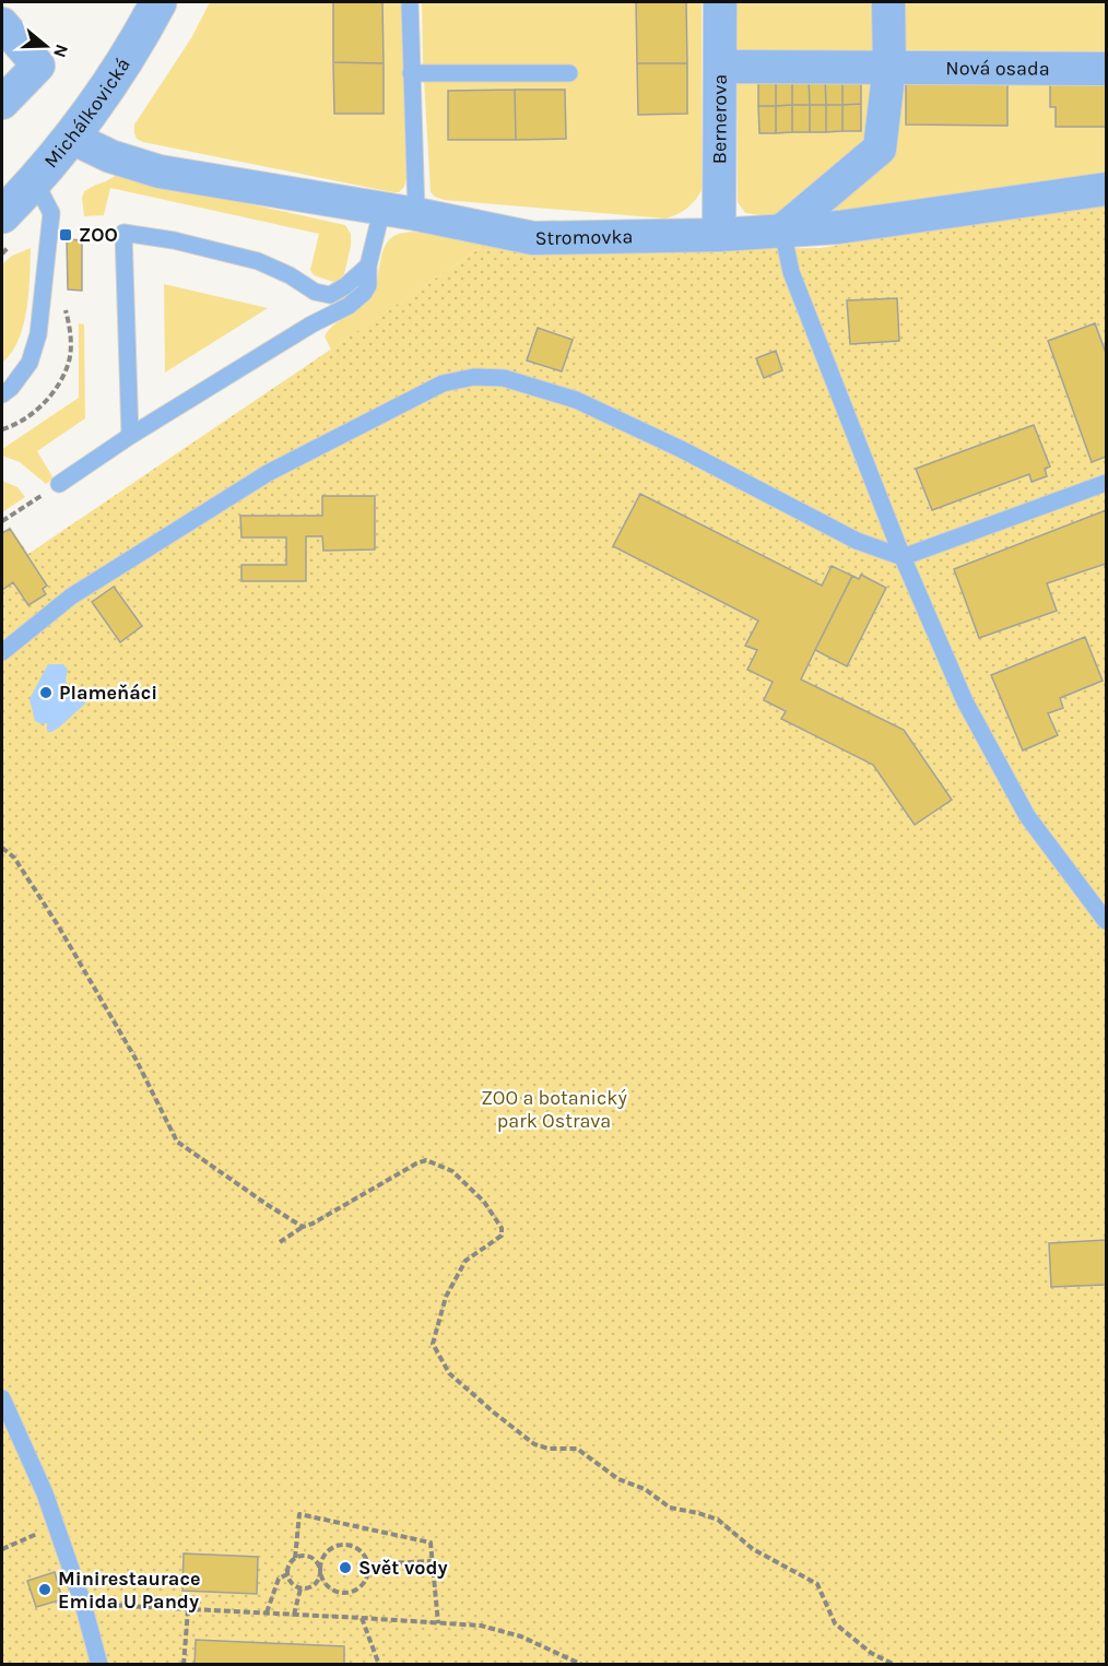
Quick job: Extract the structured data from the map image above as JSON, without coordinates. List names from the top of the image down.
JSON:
{
  "streets": {
    "street": [
      "Nová osada",
      "Michálkovická",
      "Bernerova",
      "Stromovka"
    ]
  },
  "crossings": [
    ["Nová osada", "Bernerova"],
    ["Michálkovická", "Stromovka"],
    ["Bernerova", "Stromovka"]
  ],
  "parks": ["ZOO a botanický park Ostrava"],
  "places": {
    "transit": ["ZOO"],
    "other": ["Plameňáci", "Svět vody", "Minirestaurace Emida U Pandy"]
  },
  "north": "right"
}
